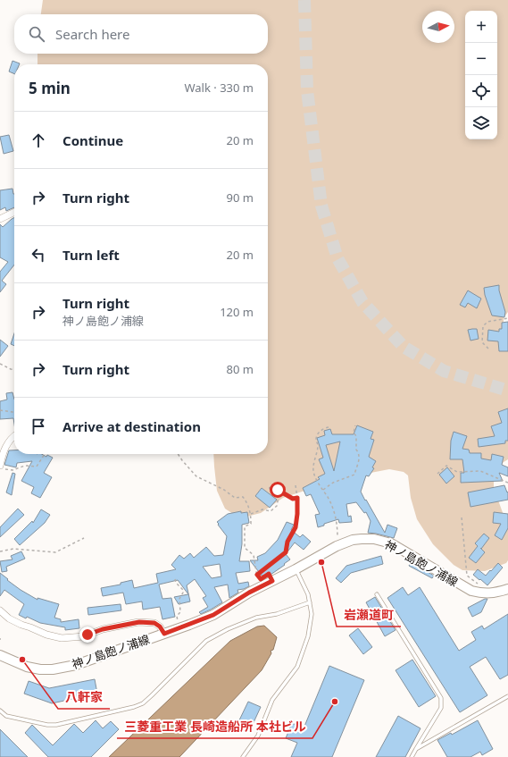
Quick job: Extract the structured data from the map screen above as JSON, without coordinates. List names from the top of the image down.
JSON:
{
  "streets": {
    "main road": ["神ノ島飽ノ浦線"]
  },
  "places": ["岩瀬道町", "八軒家", "三菱重工業 長崎造船所 本社ビル"],
  "north": "right",
  "page": {
    "map_buttons": ["+", "−"],
    "search": "Search here",
    "heading": ["5 min", "Walk · 330 m"],
    "list": [
      ["Continue", "20 m"],
      ["Turn right", "90 m"],
      ["Turn left", "20 m"],
      ["Turn right", "神ノ島飽ノ浦線", "120 m"],
      ["Turn right", "80 m"],
      "Arrive at destination"
    ]
  }
}
